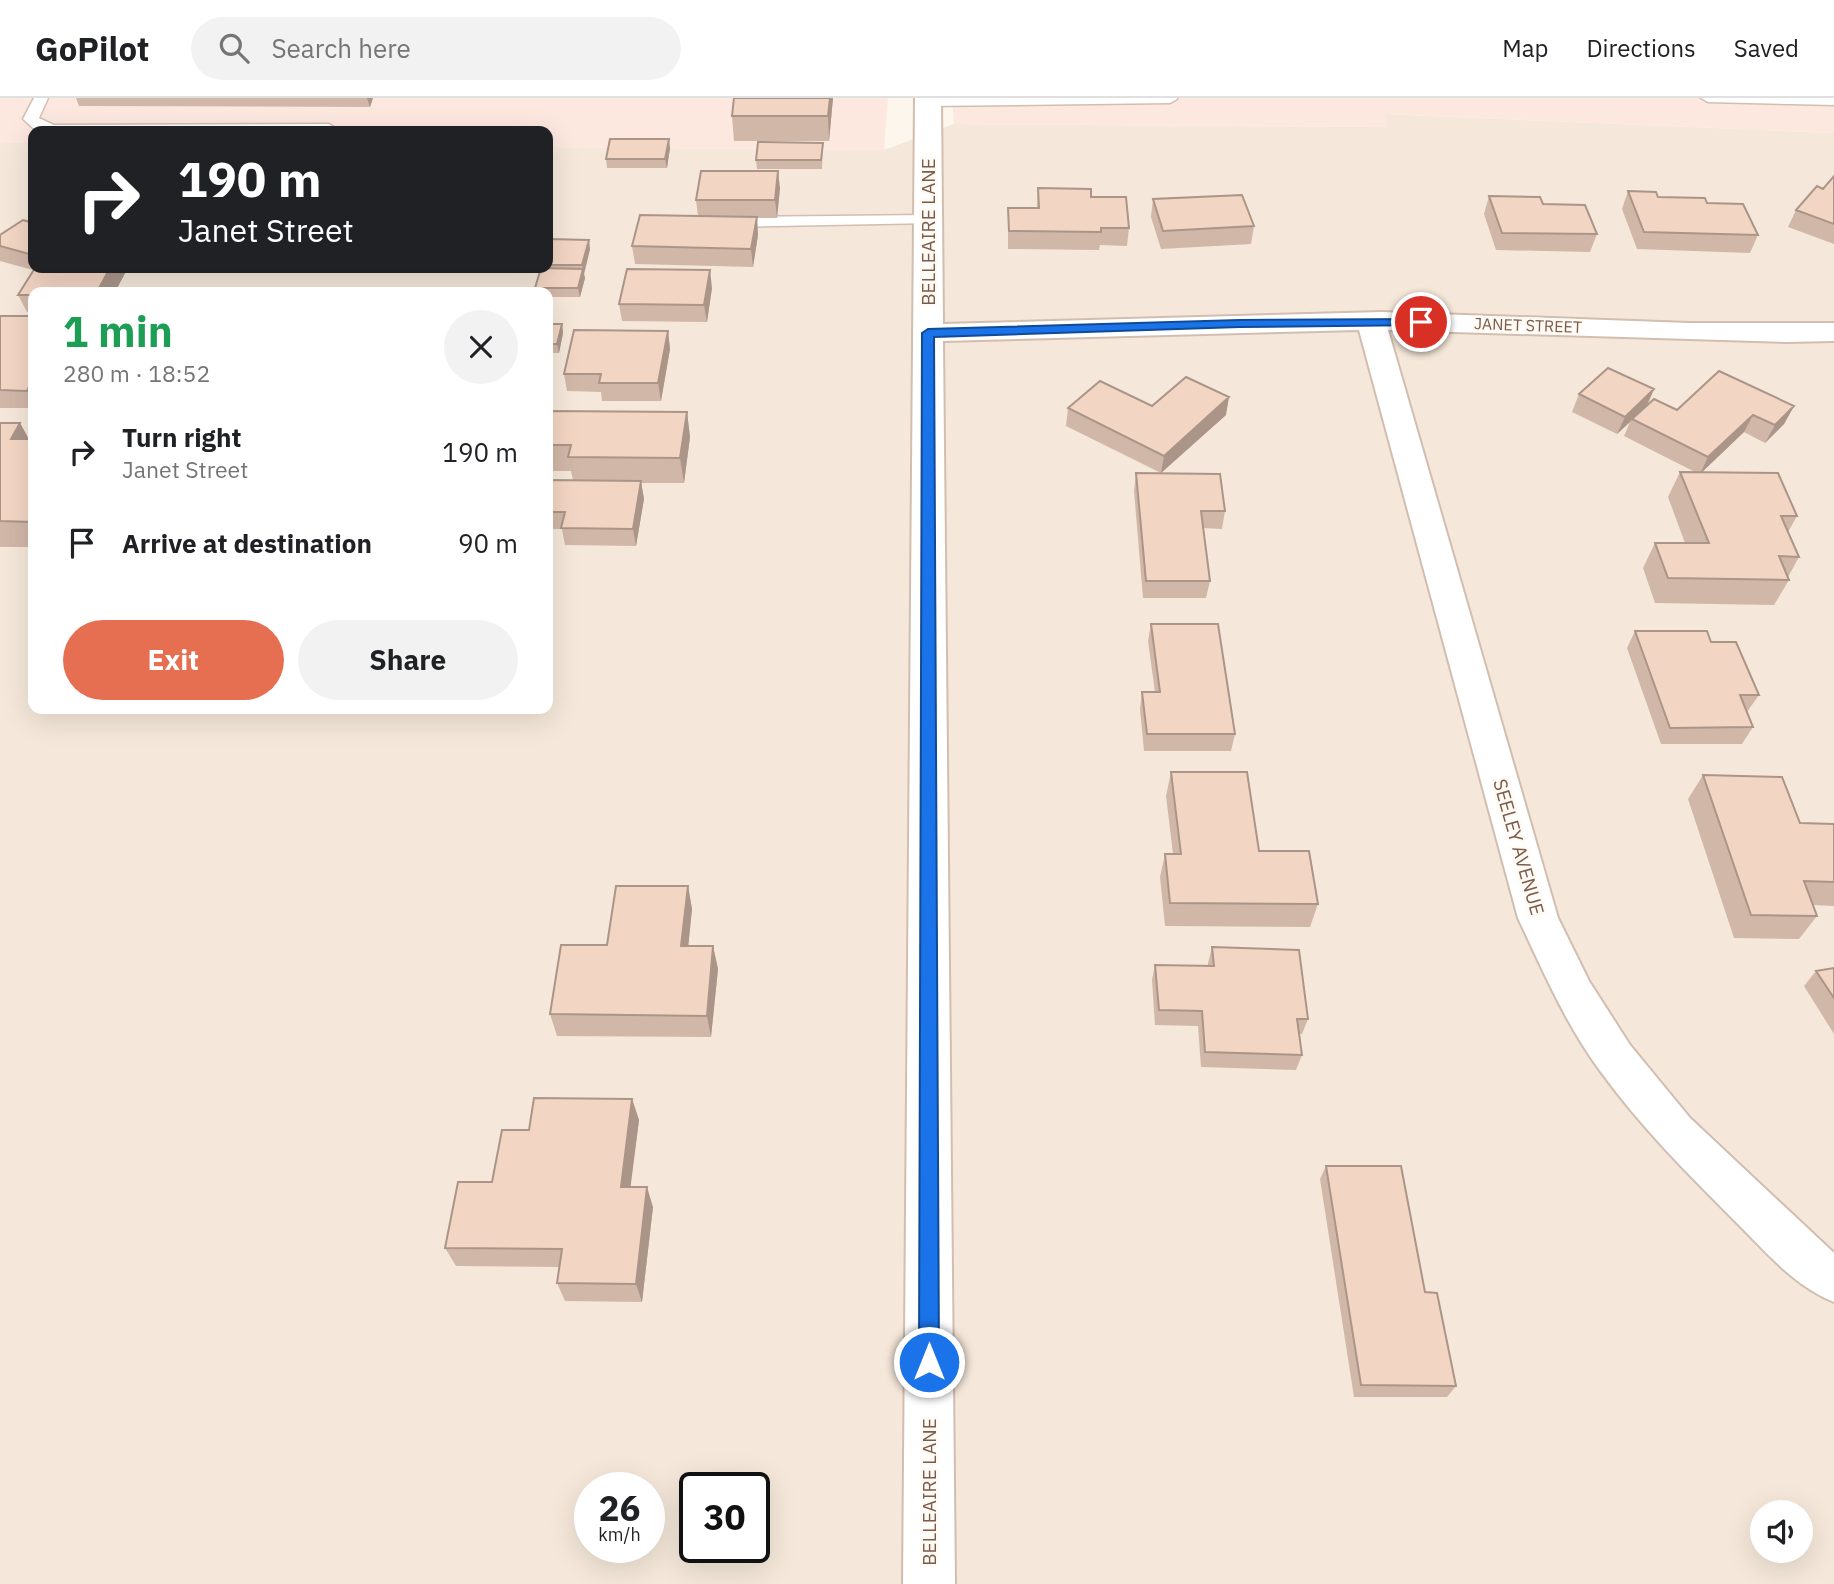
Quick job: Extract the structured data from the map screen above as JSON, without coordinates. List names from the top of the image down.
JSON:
{
  "streets": {
    "street": ["BELLEAIRE LANE", "JANET STREET", "SEELEY AVENUE"]
  },
  "crossings": [
    ["BELLEAIRE LANE", "JANET STREET"],
    ["JANET STREET", "SEELEY AVENUE"]
  ],
  "page": {
    "header": "GoPilot",
    "search": "Search here",
    "nav": ["Map", "Directions", "Saved"],
    "turn": ["190 m", "Janet Street"],
    "heading": ["1 min", "280 m · 18:52"],
    "list": [
      {
        "name": "Turn right",
        "note": "Janet Street",
        "value": "190 m"
      },
      {
        "name": "Arrive at destination",
        "value": "90 m"
      }
    ],
    "buttons": ["Exit", "Share"],
    "speed": "26 km/h",
    "limit": "30"
  }
}
